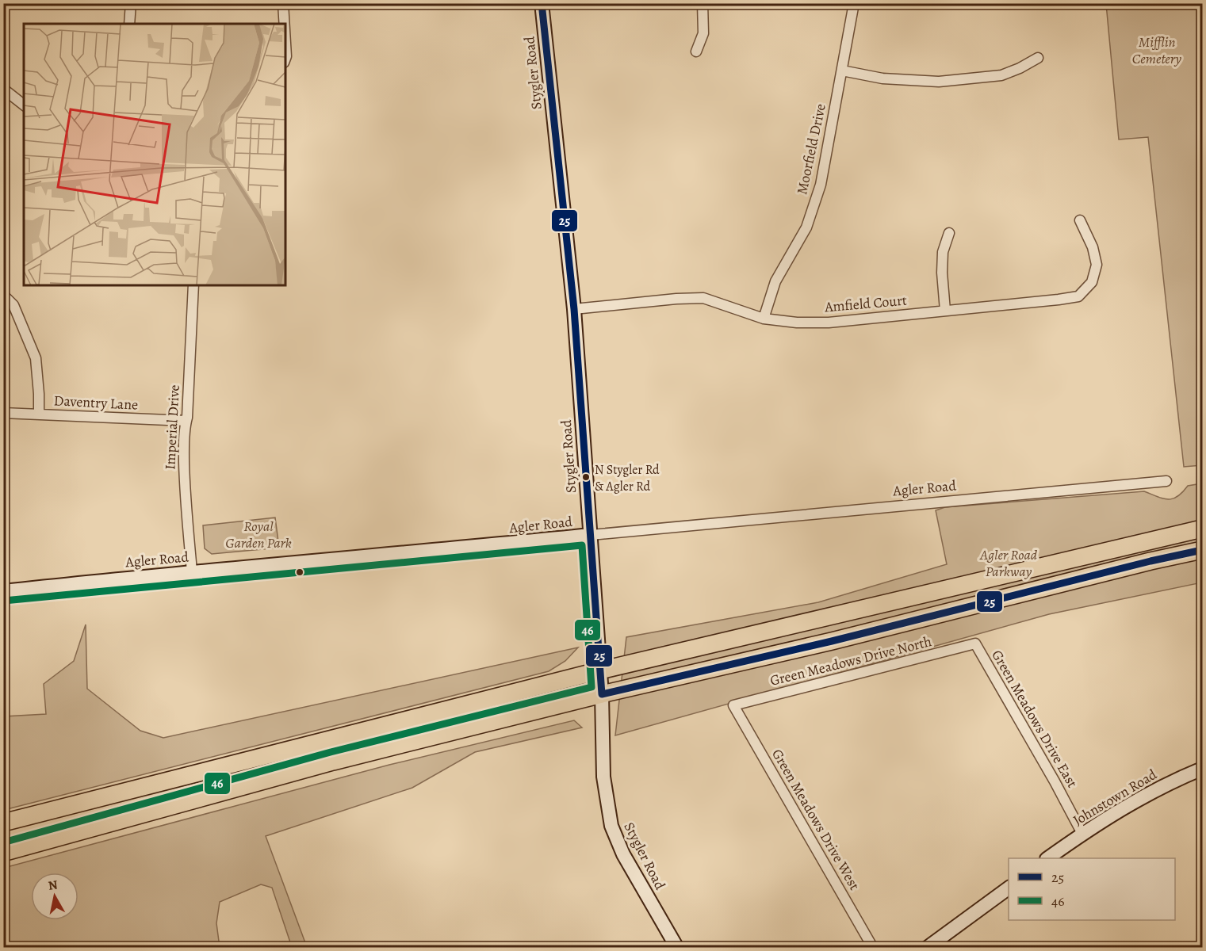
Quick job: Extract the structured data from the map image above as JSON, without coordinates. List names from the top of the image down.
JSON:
{
  "streets": {
    "main road": ["Stygler Road", "Agler Road", "Johnstown Road"],
    "street": [
      "Moorfield Drive",
      "Amfield Court",
      "Daventry Lane",
      "Imperial Drive",
      "Green Meadows Drive North",
      "Green Meadows Drive East",
      "Green Meadows Drive West"
    ]
  },
  "crossings": [
    ["Stygler Road", "Amfield Court"],
    ["Stygler Road", "Agler Road"],
    ["Moorfield Drive", "Amfield Court"],
    ["Daventry Lane", "Imperial Drive"],
    ["Imperial Drive", "Agler Road"],
    ["Green Meadows Drive North", "Green Meadows Drive East"],
    ["Green Meadows Drive North", "Green Meadows Drive West"],
    ["Green Meadows Drive East", "Johnstown Road"]
  ],
  "parks": ["Mifflin Cemetery", "Royal Garden Park", "Agler Road Parkway"],
  "places": ["N Stygler Rd & Agler Rd"],
  "lines": ["transit line 25", "transit line 46"],
  "legend": ["25", "46"],
  "north": "top"
}
